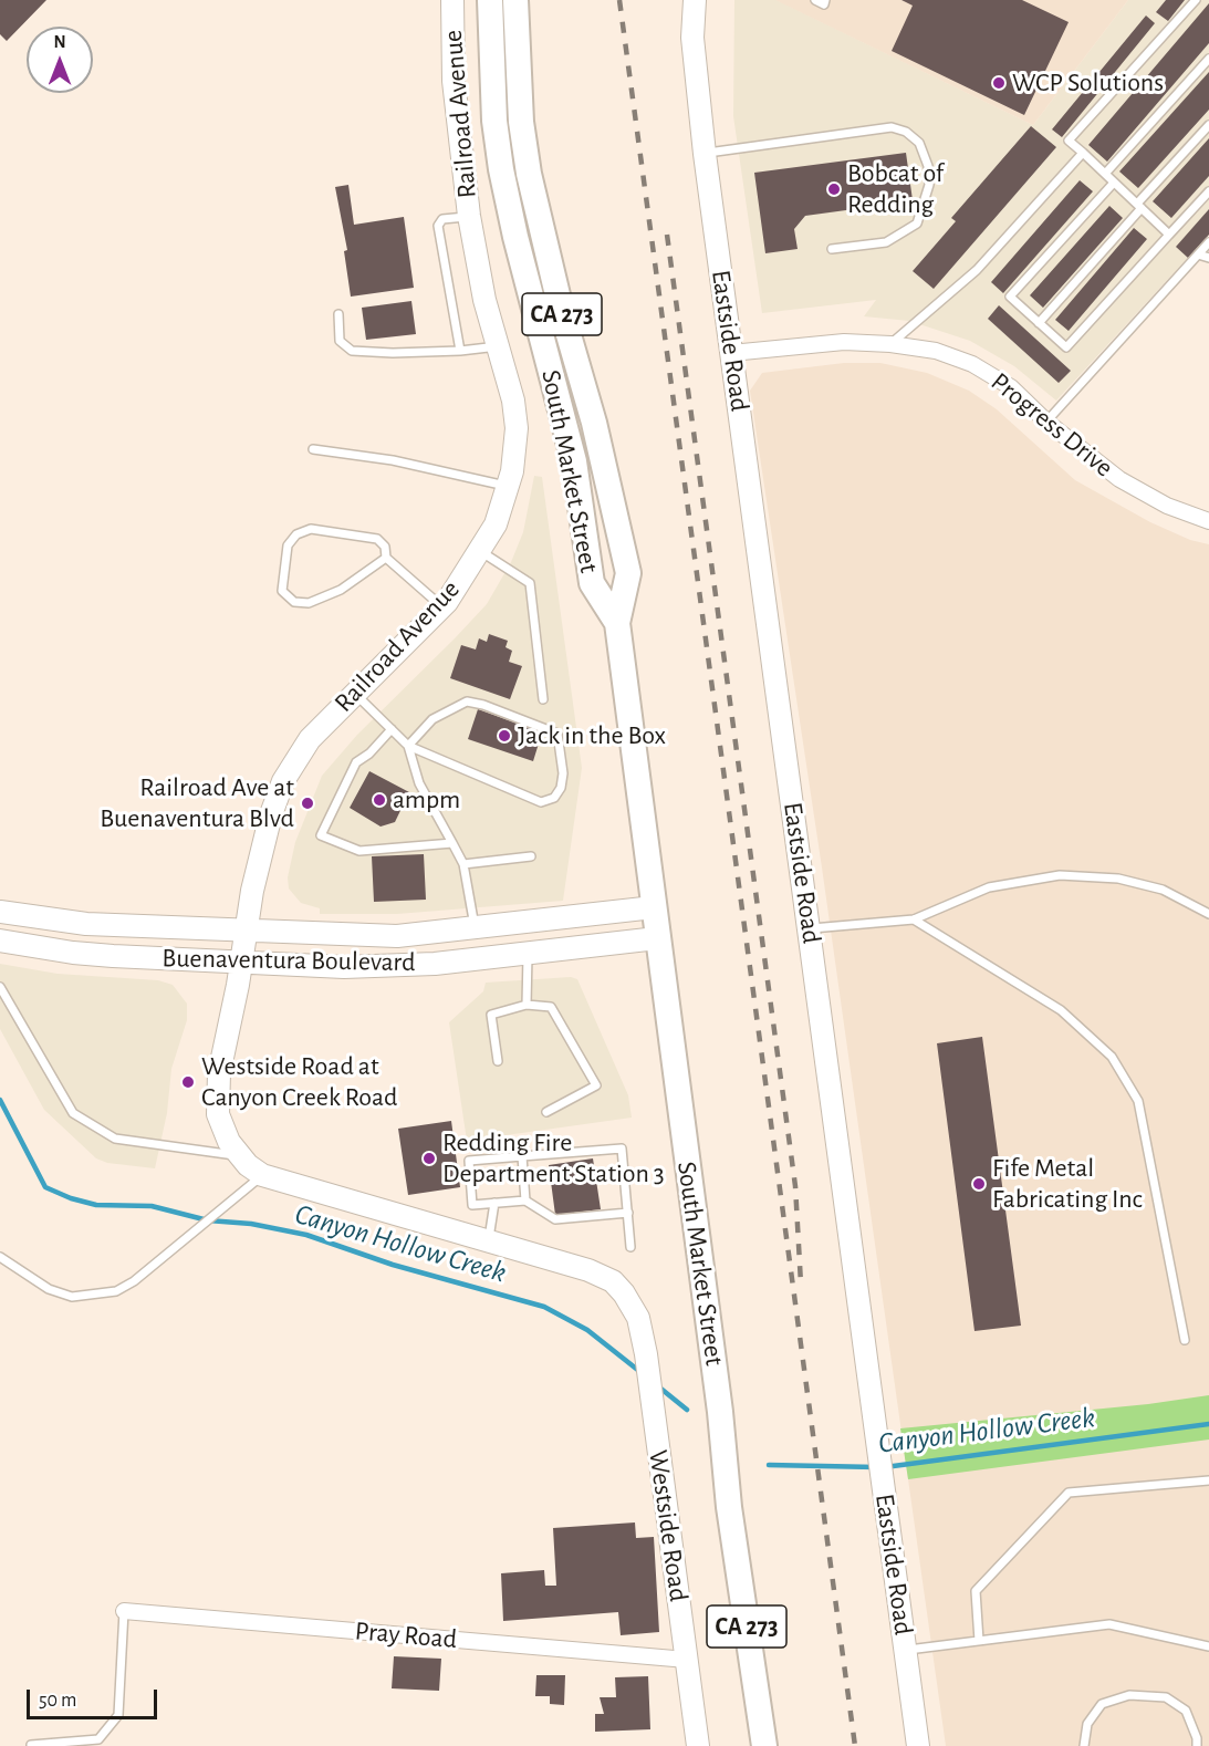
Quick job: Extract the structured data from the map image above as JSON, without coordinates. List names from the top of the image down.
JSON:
{
  "streets": {
    "main road": ["CA 273", "South Market Street"],
    "street": [
      "Railroad Avenue",
      "Eastside Road",
      "Progress Drive",
      "Buenaventura Boulevard",
      "Westside Road",
      "Pray Road"
    ]
  },
  "crossings": [
    ["Railroad Avenue", "Buenaventura Boulevard"],
    ["Eastside Road", "Progress Drive"],
    ["South Market Street", "Buenaventura Boulevard"],
    ["Westside Road", "Pray Road"]
  ],
  "water": ["Canyon Hollow Creek"],
  "places": [
    "WCP Solutions",
    "Bobcat of Redding",
    "Jack in the Box",
    "ampm",
    "Railroad Ave at Buenaventura Blvd",
    "Westside Road at Canyon Creek Road",
    "Redding Fire Department Station 3",
    "Fife Metal Fabricating Inc"
  ],
  "scale_bar": "50 m",
  "north": "top"
}
